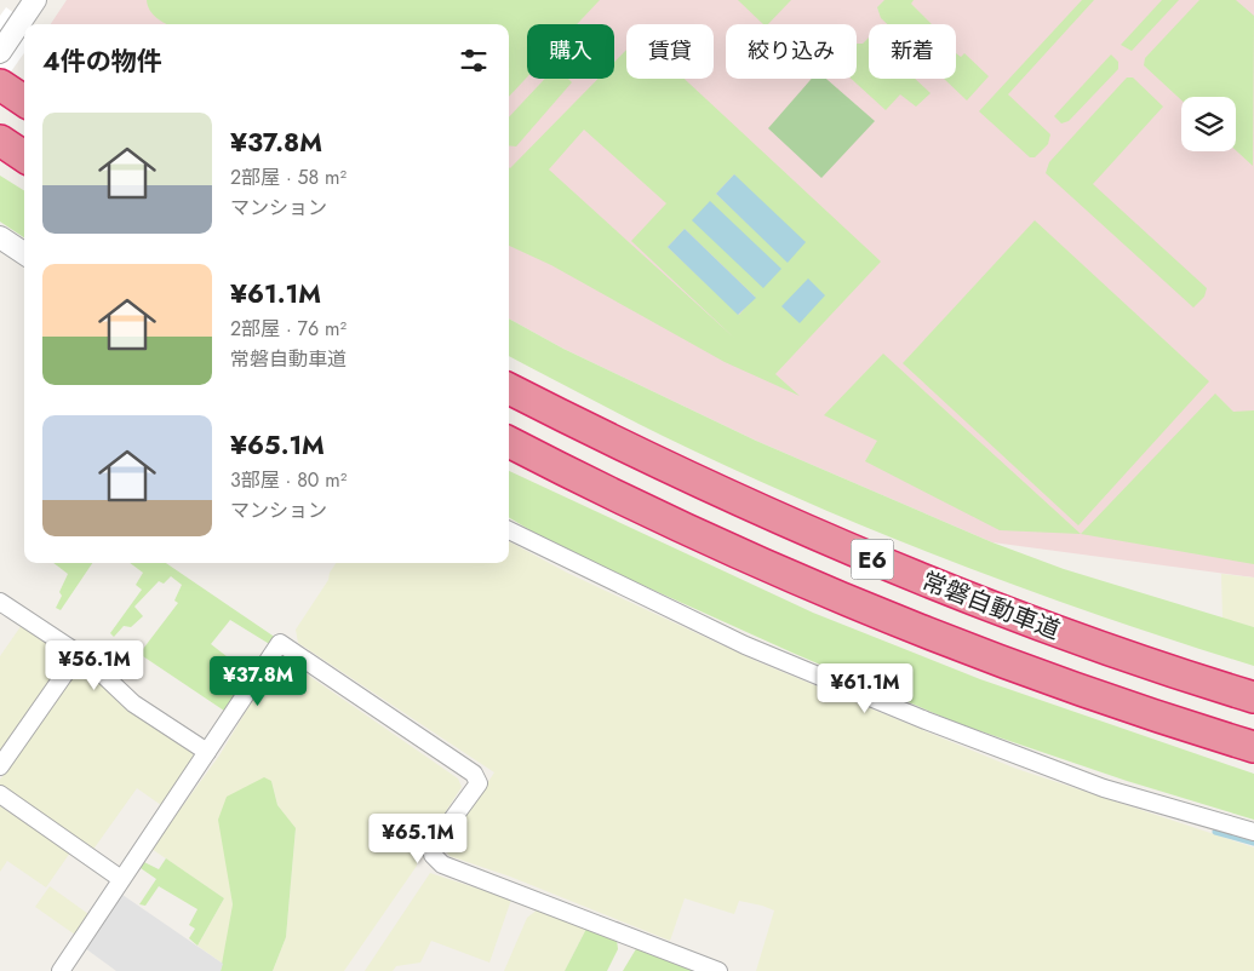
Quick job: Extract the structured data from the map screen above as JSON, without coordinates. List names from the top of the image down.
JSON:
{
  "streets": {
    "highway": ["E6", "常磐自動車道"]
  },
  "page": {
    "chip": [
      "購入",
      "賃貸",
      "絞り込み",
      "新着"
    ],
    "heading": "4件の物件",
    "list": [
      {
        "name": "¥37.8M",
        "note": "2部屋 · 58 m² · マンション"
      },
      {
        "name": "¥61.1M",
        "note": "2部屋 · 76 m² · 常磐自動車道"
      },
      {
        "name": "¥65.1M",
        "note": "3部屋 · 80 m² · マンション"
      }
    ],
    "price": [
      "¥56.1M",
      "¥37.8M",
      "¥61.1M",
      "¥65.1M"
    ]
  }
}
